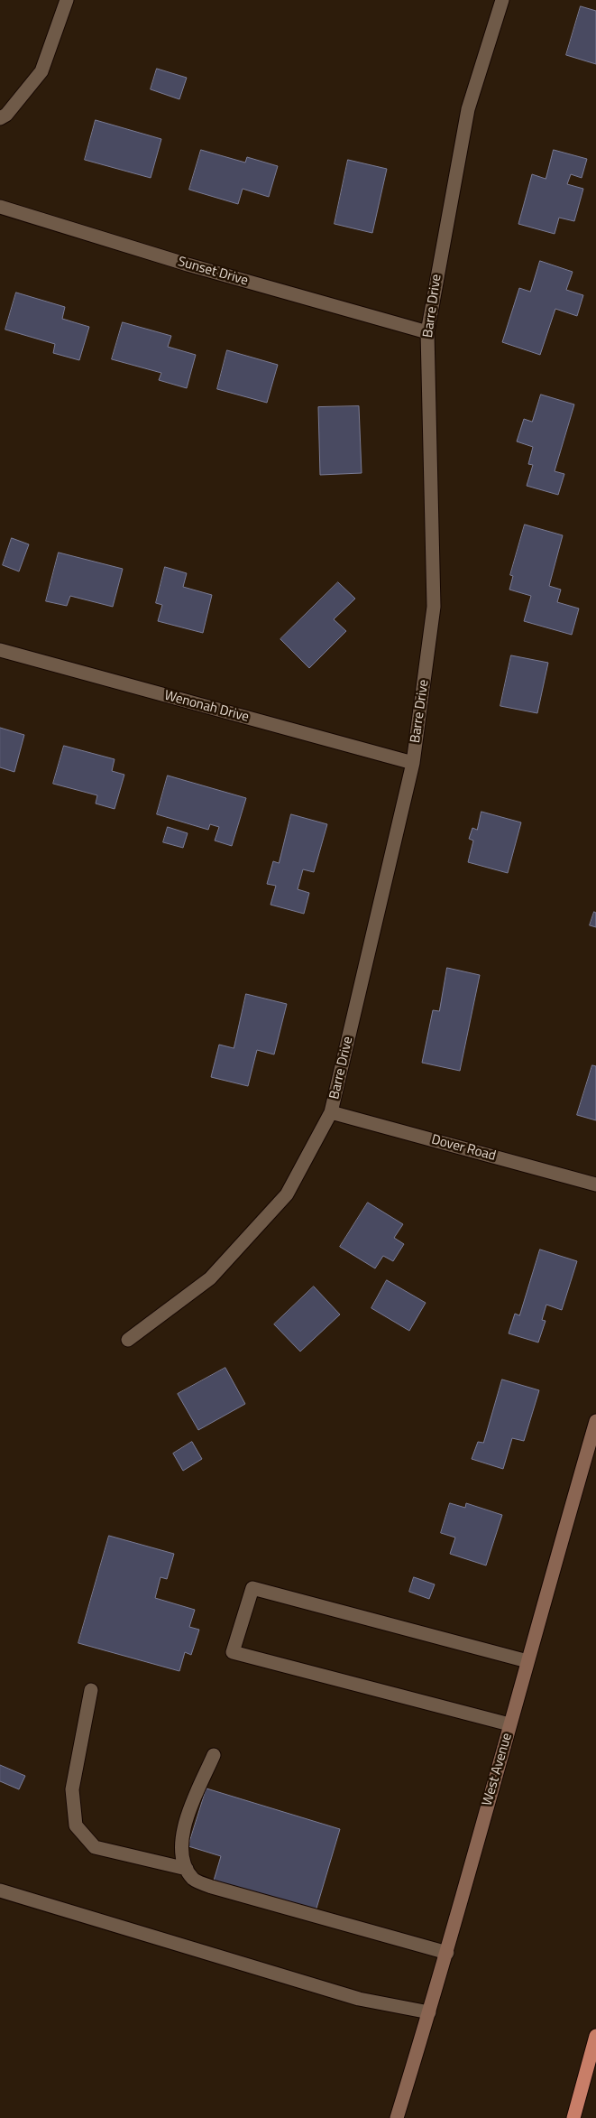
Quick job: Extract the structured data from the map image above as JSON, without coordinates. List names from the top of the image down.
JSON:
{
  "streets": {
    "main road": ["West Avenue"],
    "street": [
      "Sunset Drive",
      "Barre Drive",
      "Wenonah Drive",
      "Dover Road"
    ]
  },
  "crossings": [
    ["Sunset Drive", "Barre Drive"],
    ["Barre Drive", "Wenonah Drive"],
    ["Barre Drive", "Dover Road"]
  ]
}
